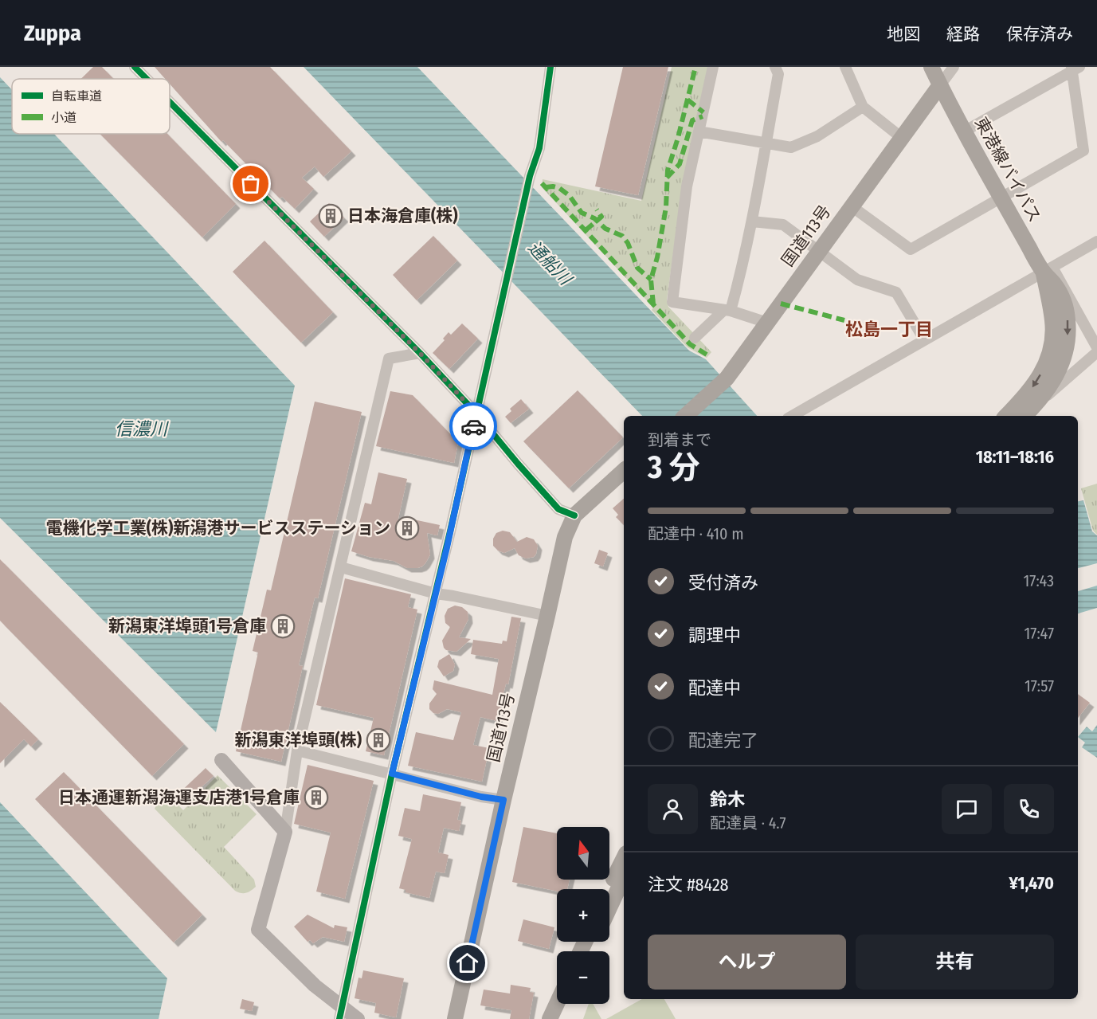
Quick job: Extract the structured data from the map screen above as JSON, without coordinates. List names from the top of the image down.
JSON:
{
  "streets": {
    "highway": ["東港線バイパス", "国道113号"]
  },
  "crossings": [
    ["東港線バイパス", "国道113号"]
  ],
  "one_way": ["東港線バイパス"],
  "districts": ["松島一丁目"],
  "water": ["通船川", "信濃川"],
  "places": {
    "building": [
      "日本海倉庫(株)",
      "電機化学工業(株)新潟港サービスステーション",
      "新潟東洋埠頭1号倉庫",
      "新潟東洋埠頭(株)",
      "日本通運新潟海運支店港1号倉庫"
    ]
  },
  "legend": ["自転車道", "小道"],
  "north": "top",
  "page": {
    "header": "Zuppa",
    "nav": ["地図", "経路", "保存済み"],
    "heading": ["3 分", "到着まで", "18:11–18:16"],
    "panel": [
      "鈴木",
      "配達員 · 4.7",
      "注文 #8428",
      "¥1,470"
    ],
    "bar": "配達中 · 410 m",
    "list": [
      ["受付済み", "17:43"],
      ["調理中", "17:47"],
      ["配達中", "17:57"],
      "配達完了"
    ],
    "map_buttons": ["+", "−"],
    "buttons": ["ヘルプ", "共有"]
  }
}
